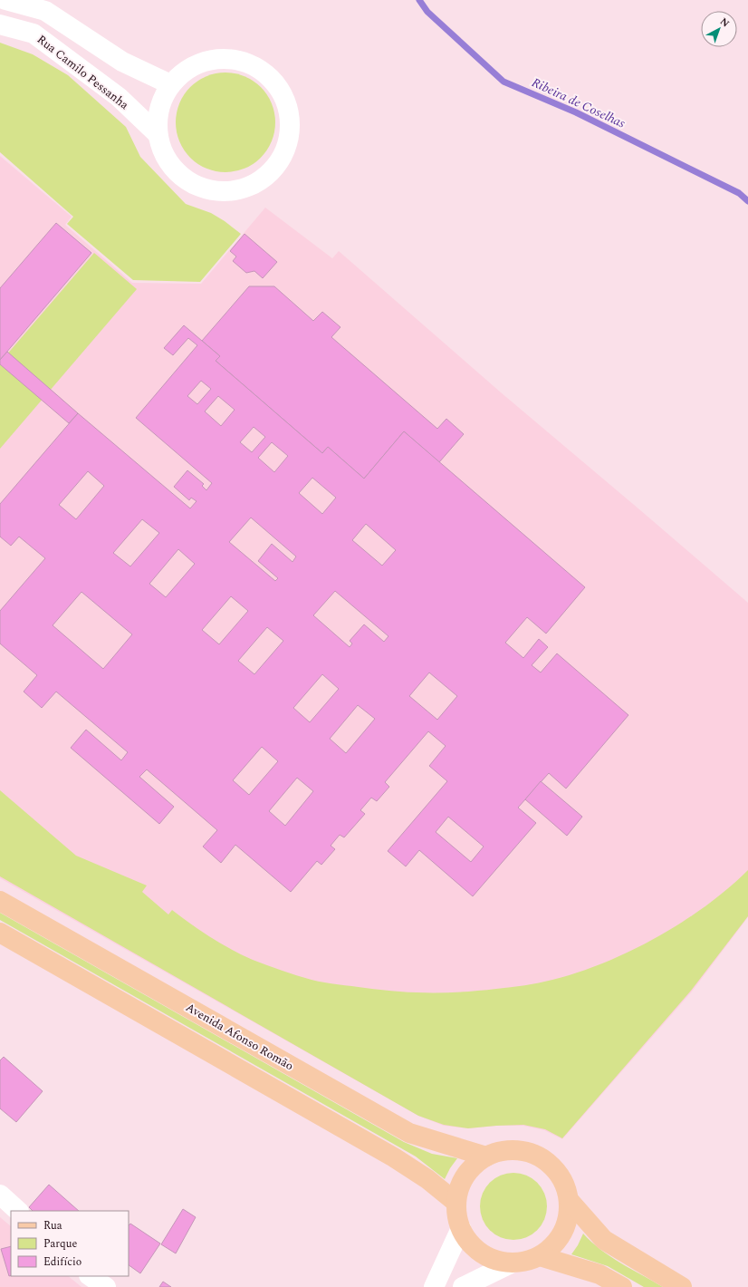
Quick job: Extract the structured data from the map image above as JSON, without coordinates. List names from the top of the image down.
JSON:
{
  "streets": {
    "main road": ["Avenida Afonso Romão"],
    "street": ["Rua Camilo Pessanha"]
  },
  "water": ["Ribeira de Coselhas"],
  "legend": ["Rua", "Parque", "Edifício"],
  "north": "top right"
}
